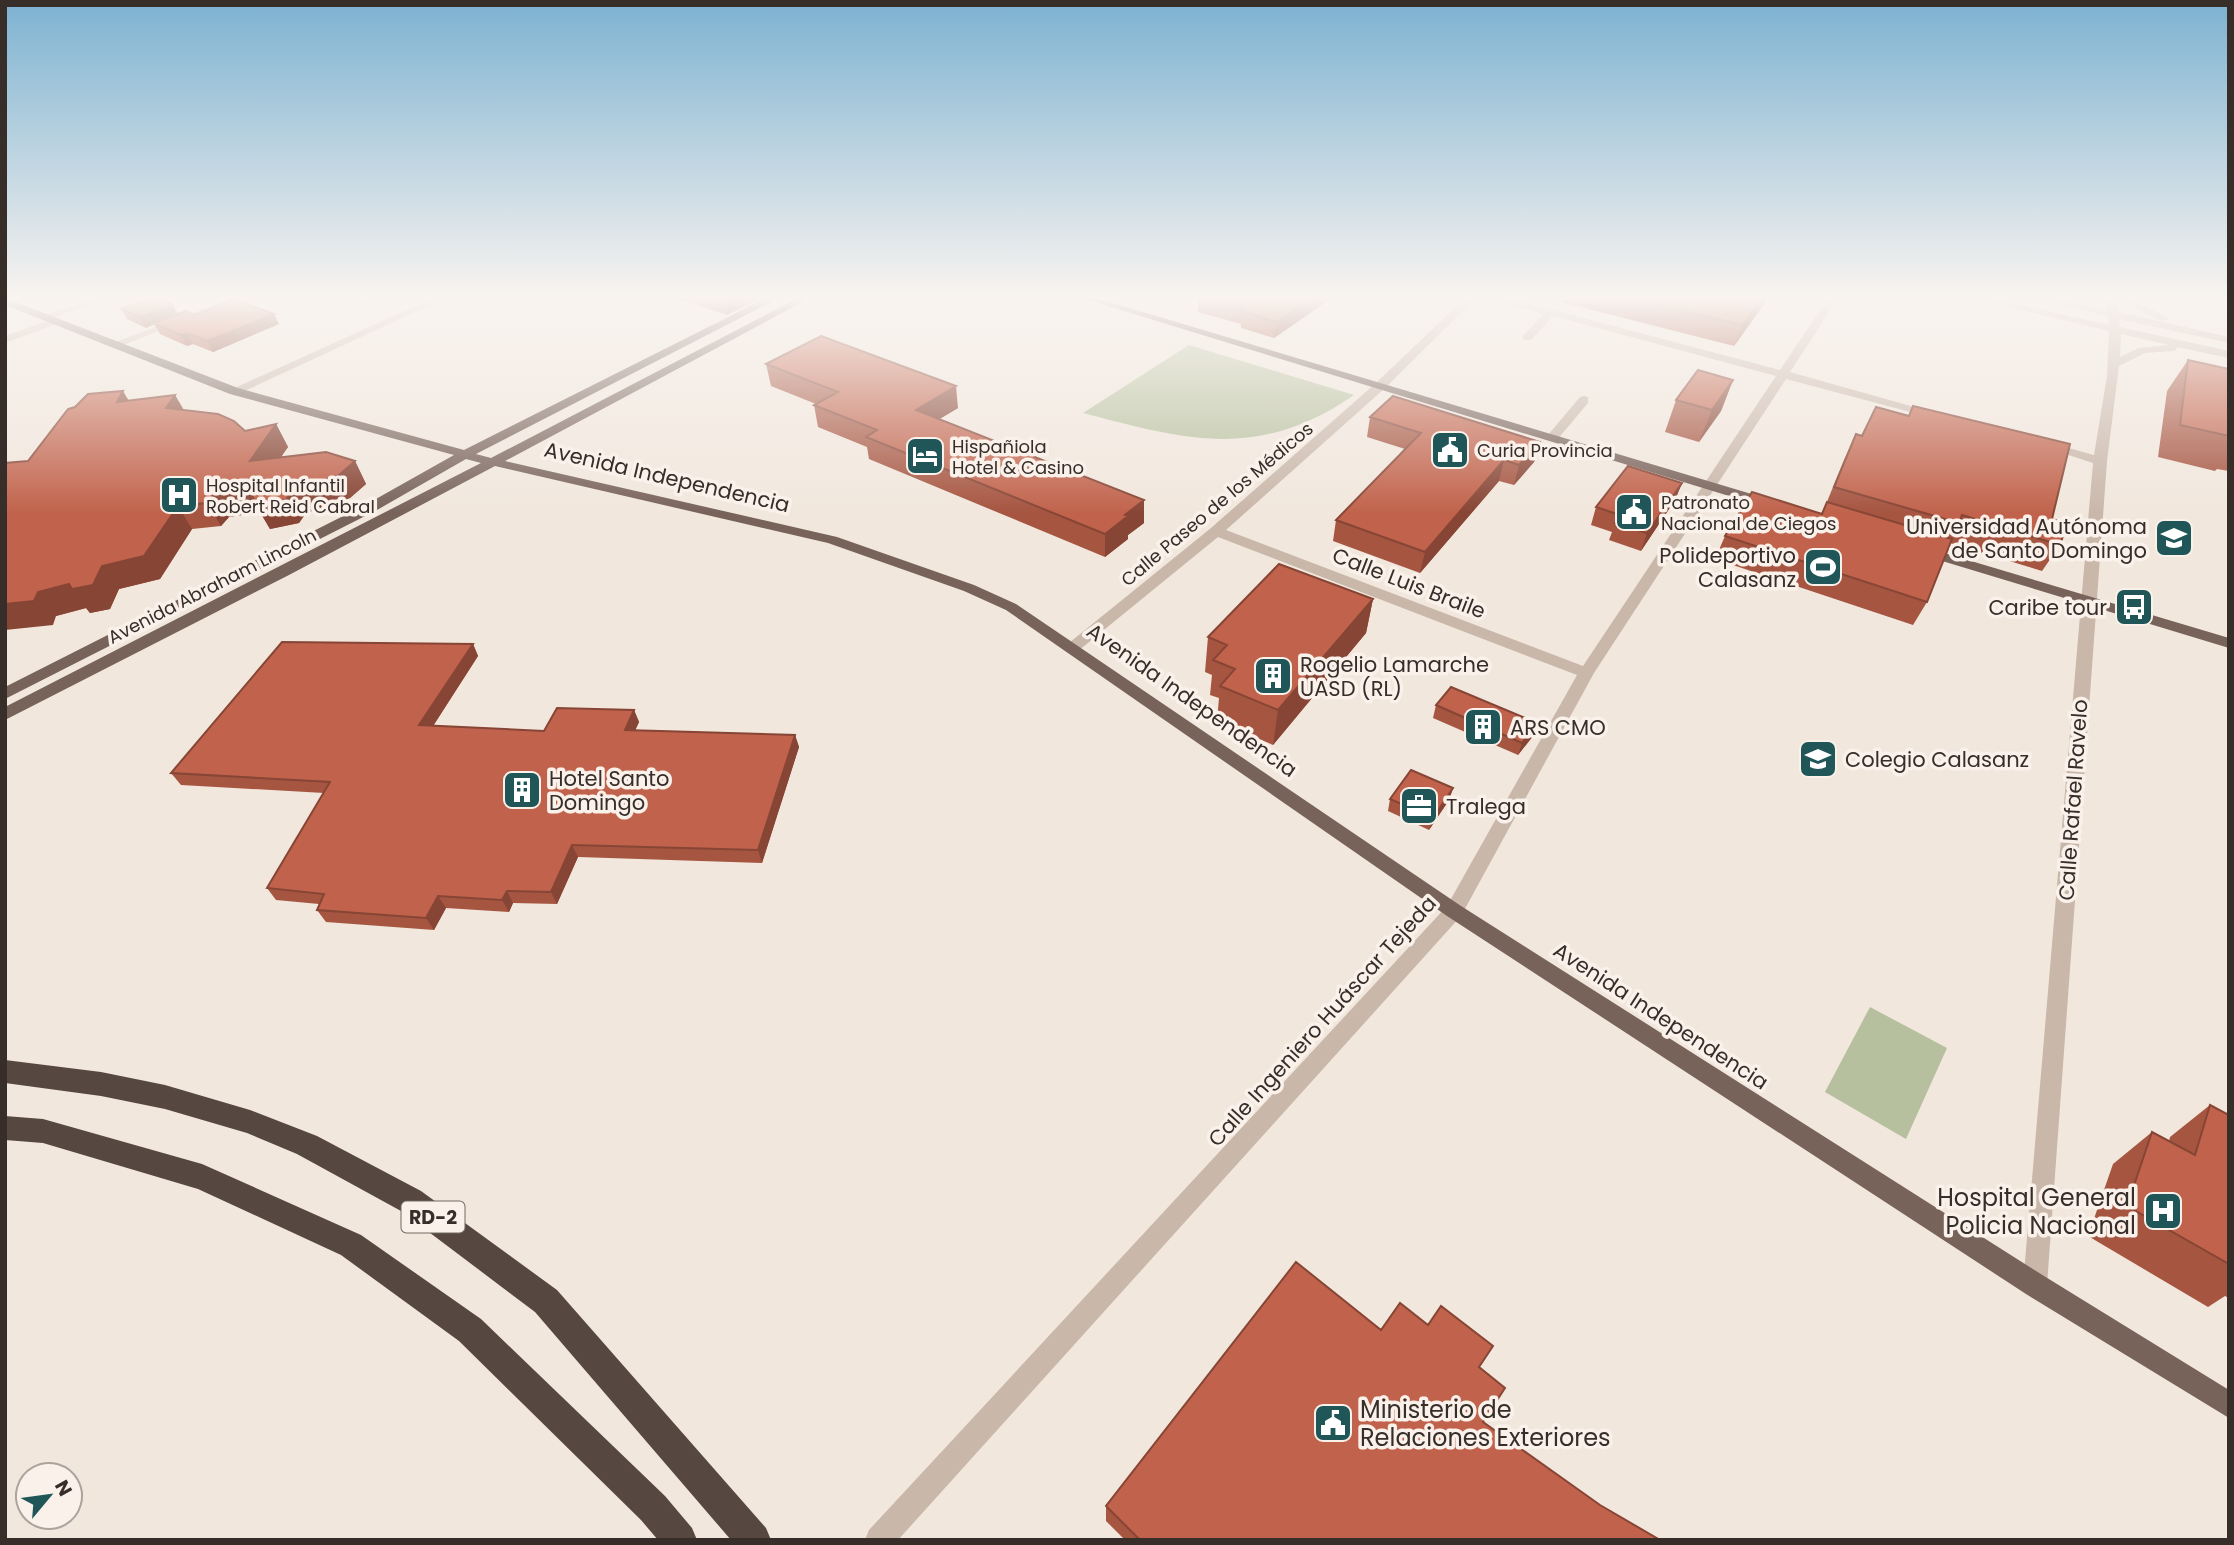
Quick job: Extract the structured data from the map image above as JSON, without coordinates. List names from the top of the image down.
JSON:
{
  "streets": {
    "highway": ["RD-2"],
    "main road": ["Avenida Independencia", "Avenida Abraham Lincoln"],
    "street": [
      "Calle Paseo de los Médicos",
      "Calle Luis Braile",
      "Calle Rafael Ravelo",
      "Calle Ingeniero Huáscar Tejeda"
    ]
  },
  "crossings": [
    ["Avenida Independencia", "Calle Paseo de los Médicos"],
    ["Avenida Independencia", "Avenida Abraham Lincoln"],
    ["Avenida Independencia", "Calle Rafael Ravelo"],
    ["Avenida Independencia", "Calle Ingeniero Huáscar Tejeda"],
    ["Calle Paseo de los Médicos", "Calle Luis Braile"],
    ["Calle Luis Braile", "Calle Ingeniero Huáscar Tejeda"]
  ],
  "places": {
    "public building": ["Curia Provincia", "Patronato Nacional de Ciegos", "Ministerio de Relaciones Exteriores"],
    "hotel": ["Hispañiola Hotel & Casino"],
    "hospital": ["Hospital Infantil Robert Reid Cabral", "Hospital General Policia Nacional"],
    "school or university": ["Universidad Autónoma de Santo Domingo", "Colegio Calasanz"],
    "sports": ["Polideportivo Calasanz"],
    "bus stop": ["Caribe tour"],
    "building": ["Rogelio Lamarche UASD (RL)", "ARS CMO", "Hotel Santo Domingo"],
    "office": ["Tralega"]
  },
  "north": "top right"
}
